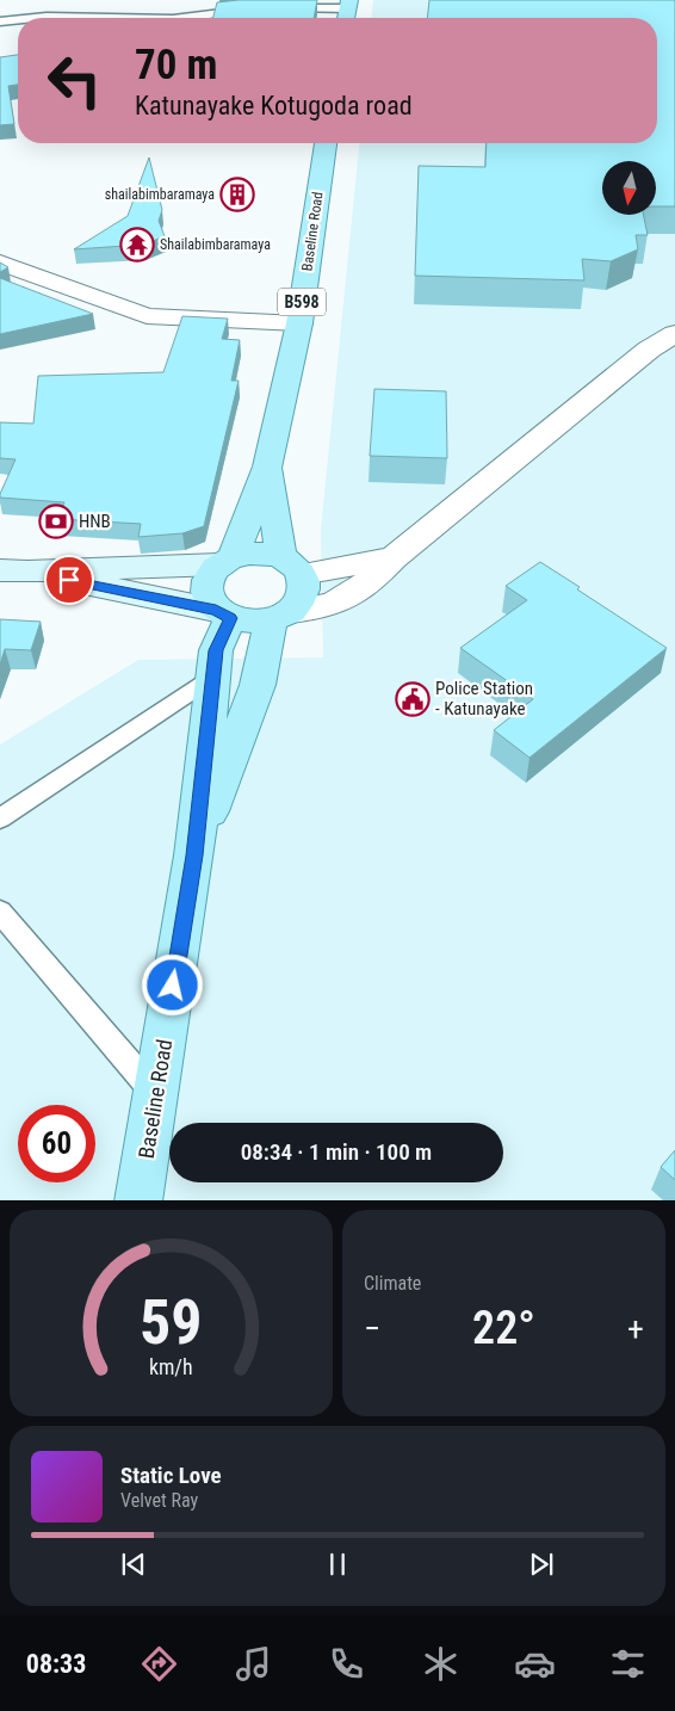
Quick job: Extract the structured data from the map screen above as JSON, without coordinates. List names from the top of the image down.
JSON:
{
  "streets": {
    "main road": ["Baseline Road", "B598"]
  },
  "places": {
    "building": ["shailabimbaramaya"],
    "temple": ["Shailabimbaramaya"],
    "bank": ["HNB"],
    "public building": ["Police Station - Katunayake"]
  },
  "north": "bottom",
  "page": {
    "turn": ["70 m", "Katunayake Kotugoda road"],
    "limit": "60",
    "trip": "08:34 · 1 min · 100 m",
    "tile": "Climate",
    "heat": ["−", "22°", "+"],
    "song": ["Static Love", "Velvet Ray"],
    "tabs": "08:33",
    "gauge": ["59", "km/h"]
  }
}
